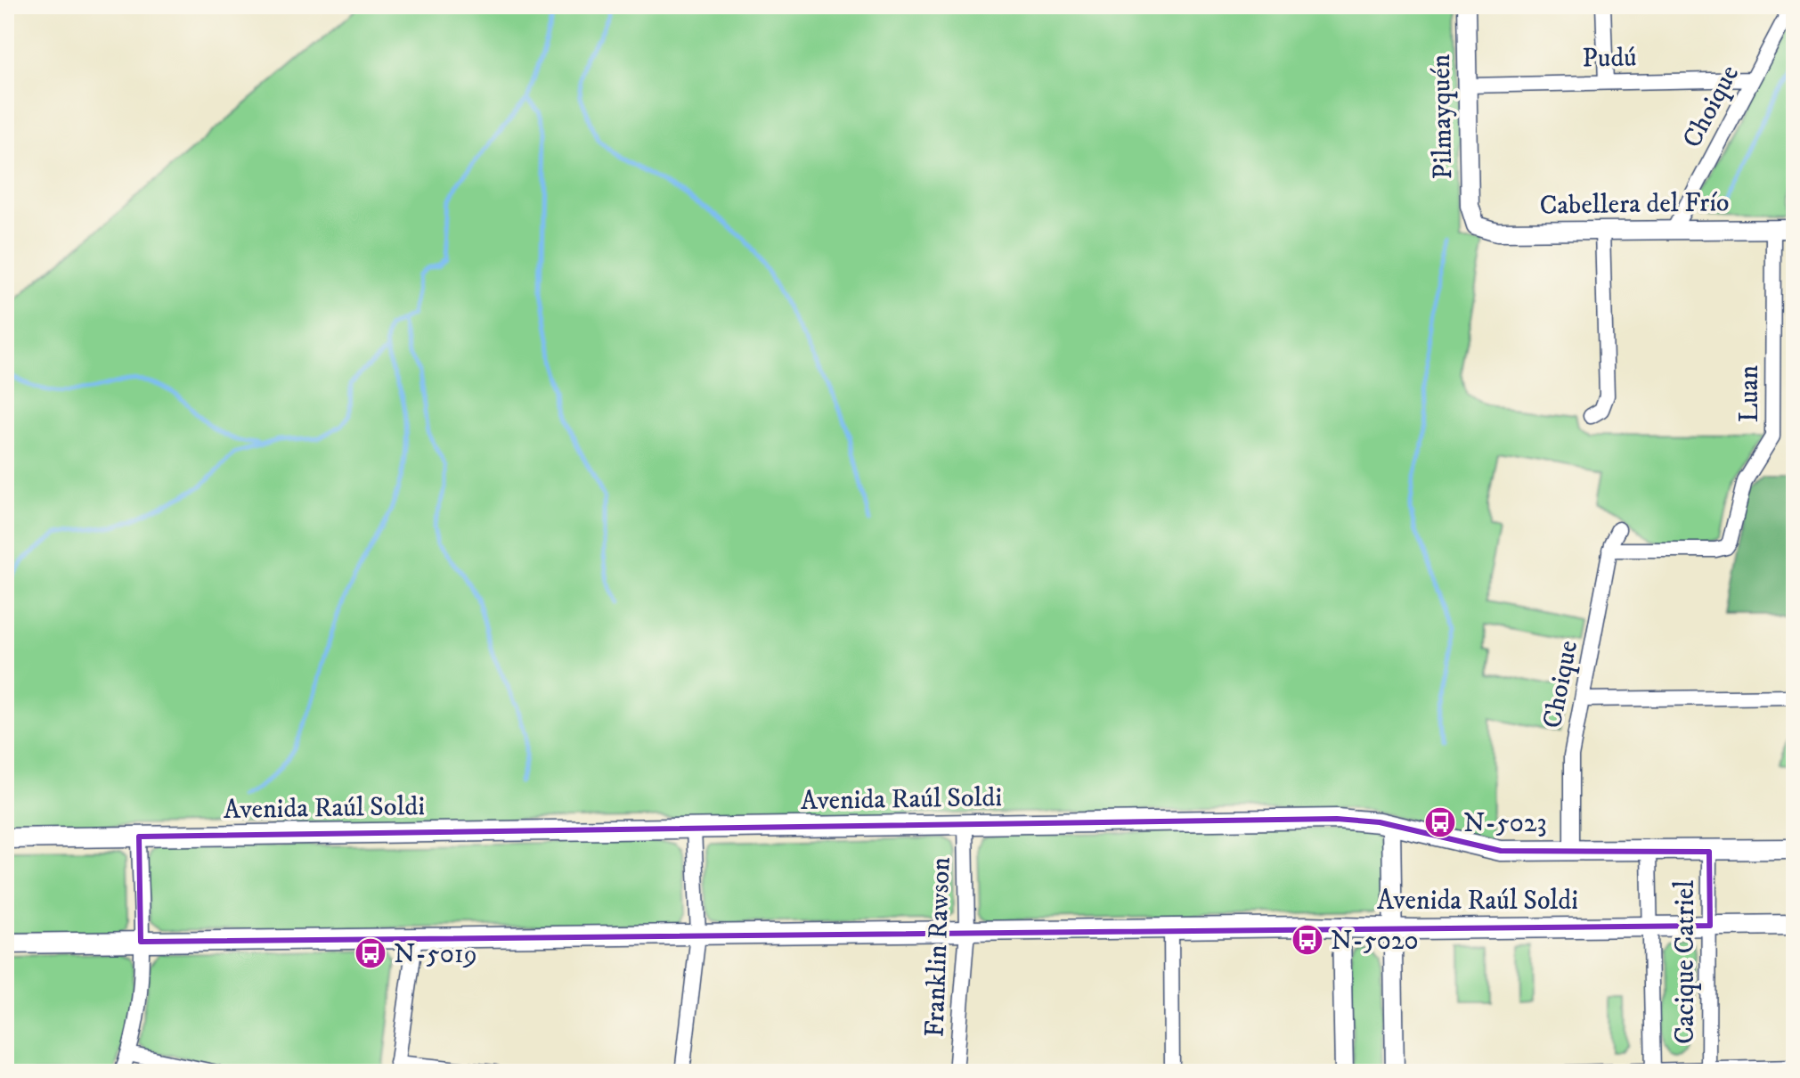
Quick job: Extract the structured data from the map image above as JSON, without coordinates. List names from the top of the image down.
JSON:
{
  "streets": {
    "main road": ["Avenida Raúl Soldi"],
    "street": [
      "Pudú",
      "Choique",
      "Pilmayquén",
      "Cabellera del Frío",
      "Luan",
      "Franklin Rawson",
      "Cacique Catriel"
    ]
  },
  "crossings": [
    ["Pudú", "Choique"],
    ["Pudú", "Pilmayquén"],
    ["Choique", "Cabellera del Frío"],
    ["Choique", "Luan"],
    ["Choique", "Avenida Raúl Soldi"],
    ["Pilmayquén", "Cabellera del Frío"],
    ["Cabellera del Frío", "Luan"],
    ["Avenida Raúl Soldi", "Franklin Rawson"],
    ["Avenida Raúl Soldi", "Cacique Catriel"]
  ],
  "places": {
    "bus stop": ["N-5023", "N-5020", "N-5019"]
  }
}
